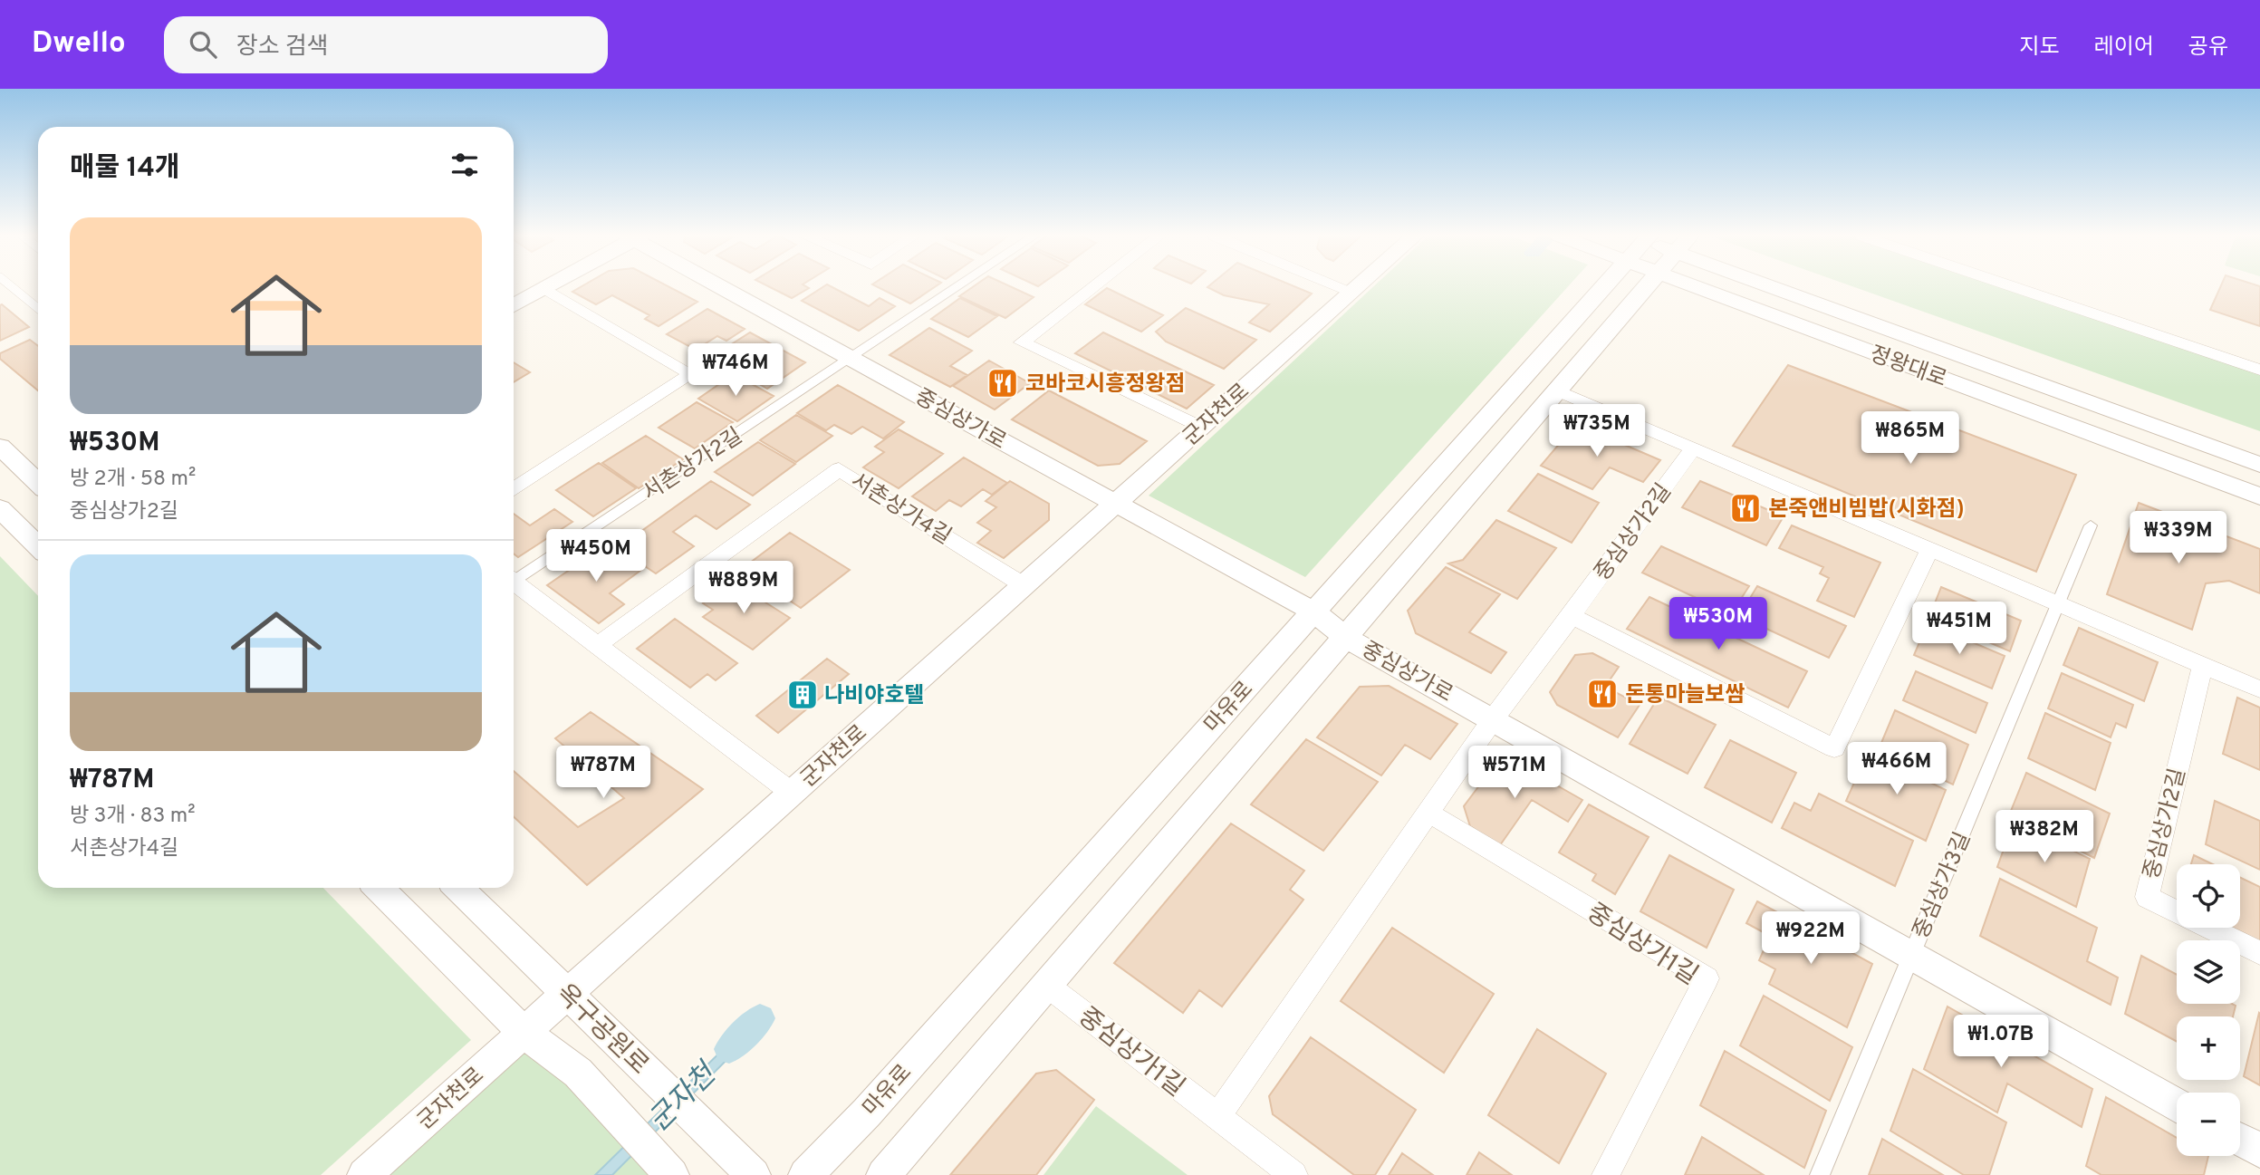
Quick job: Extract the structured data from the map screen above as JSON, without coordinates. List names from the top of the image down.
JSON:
{
  "streets": {
    "street": [
      "정왕대로",
      "군자천로",
      "중심상가로",
      "서촌상가2길",
      "서촌상가4길",
      "중심상가2길",
      "마유로",
      "중심상가3길",
      "중심상가1길",
      "옥구공원로"
    ]
  },
  "crossings": [
    ["군자천로", "중심상가로"],
    ["군자천로", "서촌상가4길"],
    ["군자천로", "옥구공원로"],
    ["중심상가로", "서촌상가2길"],
    ["중심상가로", "중심상가2길"],
    ["중심상가로", "마유로"],
    ["중심상가로", "중심상가3길"],
    ["마유로", "중심상가1길"]
  ],
  "water": ["군자천"],
  "places": {
    "restaurant": ["코바코시흥정왕점", "본죽앤비빔밥(시화점)", "돈통마늘보쌈"],
    "building": ["나비야호텔"]
  },
  "page": {
    "header": "Dwello",
    "search": "장소 검색",
    "nav": ["지도", "레이어", "공유"],
    "heading": "매물 14개",
    "list": [
      {
        "name": "₩530M",
        "note": "방 2개 · 58 m² · 중심상가2길"
      },
      {
        "name": "₩787M",
        "note": "방 3개 · 83 m² · 서촌상가4길"
      }
    ],
    "price": [
      "₩746M",
      "₩735M",
      "₩865M",
      "₩339M",
      "₩450M",
      "₩889M",
      "₩530M",
      "₩451M",
      "₩466M",
      "₩787M",
      "₩571M",
      "₩382M",
      "₩922M",
      "₩1.07B"
    ],
    "map_buttons": ["+", "−"]
  }
}
